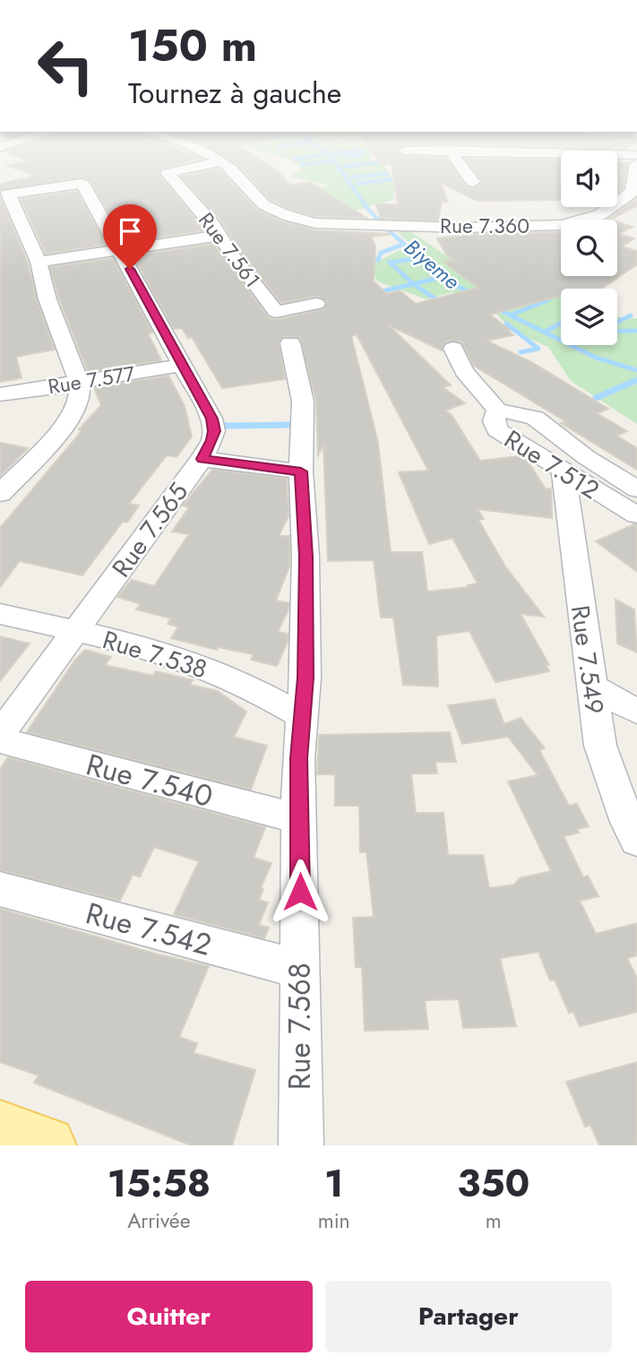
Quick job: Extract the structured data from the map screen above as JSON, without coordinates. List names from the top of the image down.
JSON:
{
  "streets": {
    "street": [
      "Rue 7.360",
      "Rue 7.561",
      "Rue 7.577",
      "Rue 7.512",
      "Rue 7.565",
      "Rue 7.538",
      "Rue 7.549",
      "Rue 7.540",
      "Rue 7.542",
      "Rue 7.568"
    ]
  },
  "crossings": [
    ["Rue 7.577", "Rue 7.565"],
    ["Rue 7.512", "Rue 7.549"],
    ["Rue 7.565", "Rue 7.538"],
    ["Rue 7.538", "Rue 7.568"],
    ["Rue 7.540", "Rue 7.568"],
    ["Rue 7.542", "Rue 7.568"]
  ],
  "water": ["Biyeme"],
  "page": {
    "turn": ["150 m", "Tournez à gauche"],
    "eta": [
      "15:58",
      "Arrivée",
      "1",
      "min",
      "350",
      "m"
    ],
    "buttons": ["Quitter", "Partager"]
  }
}
